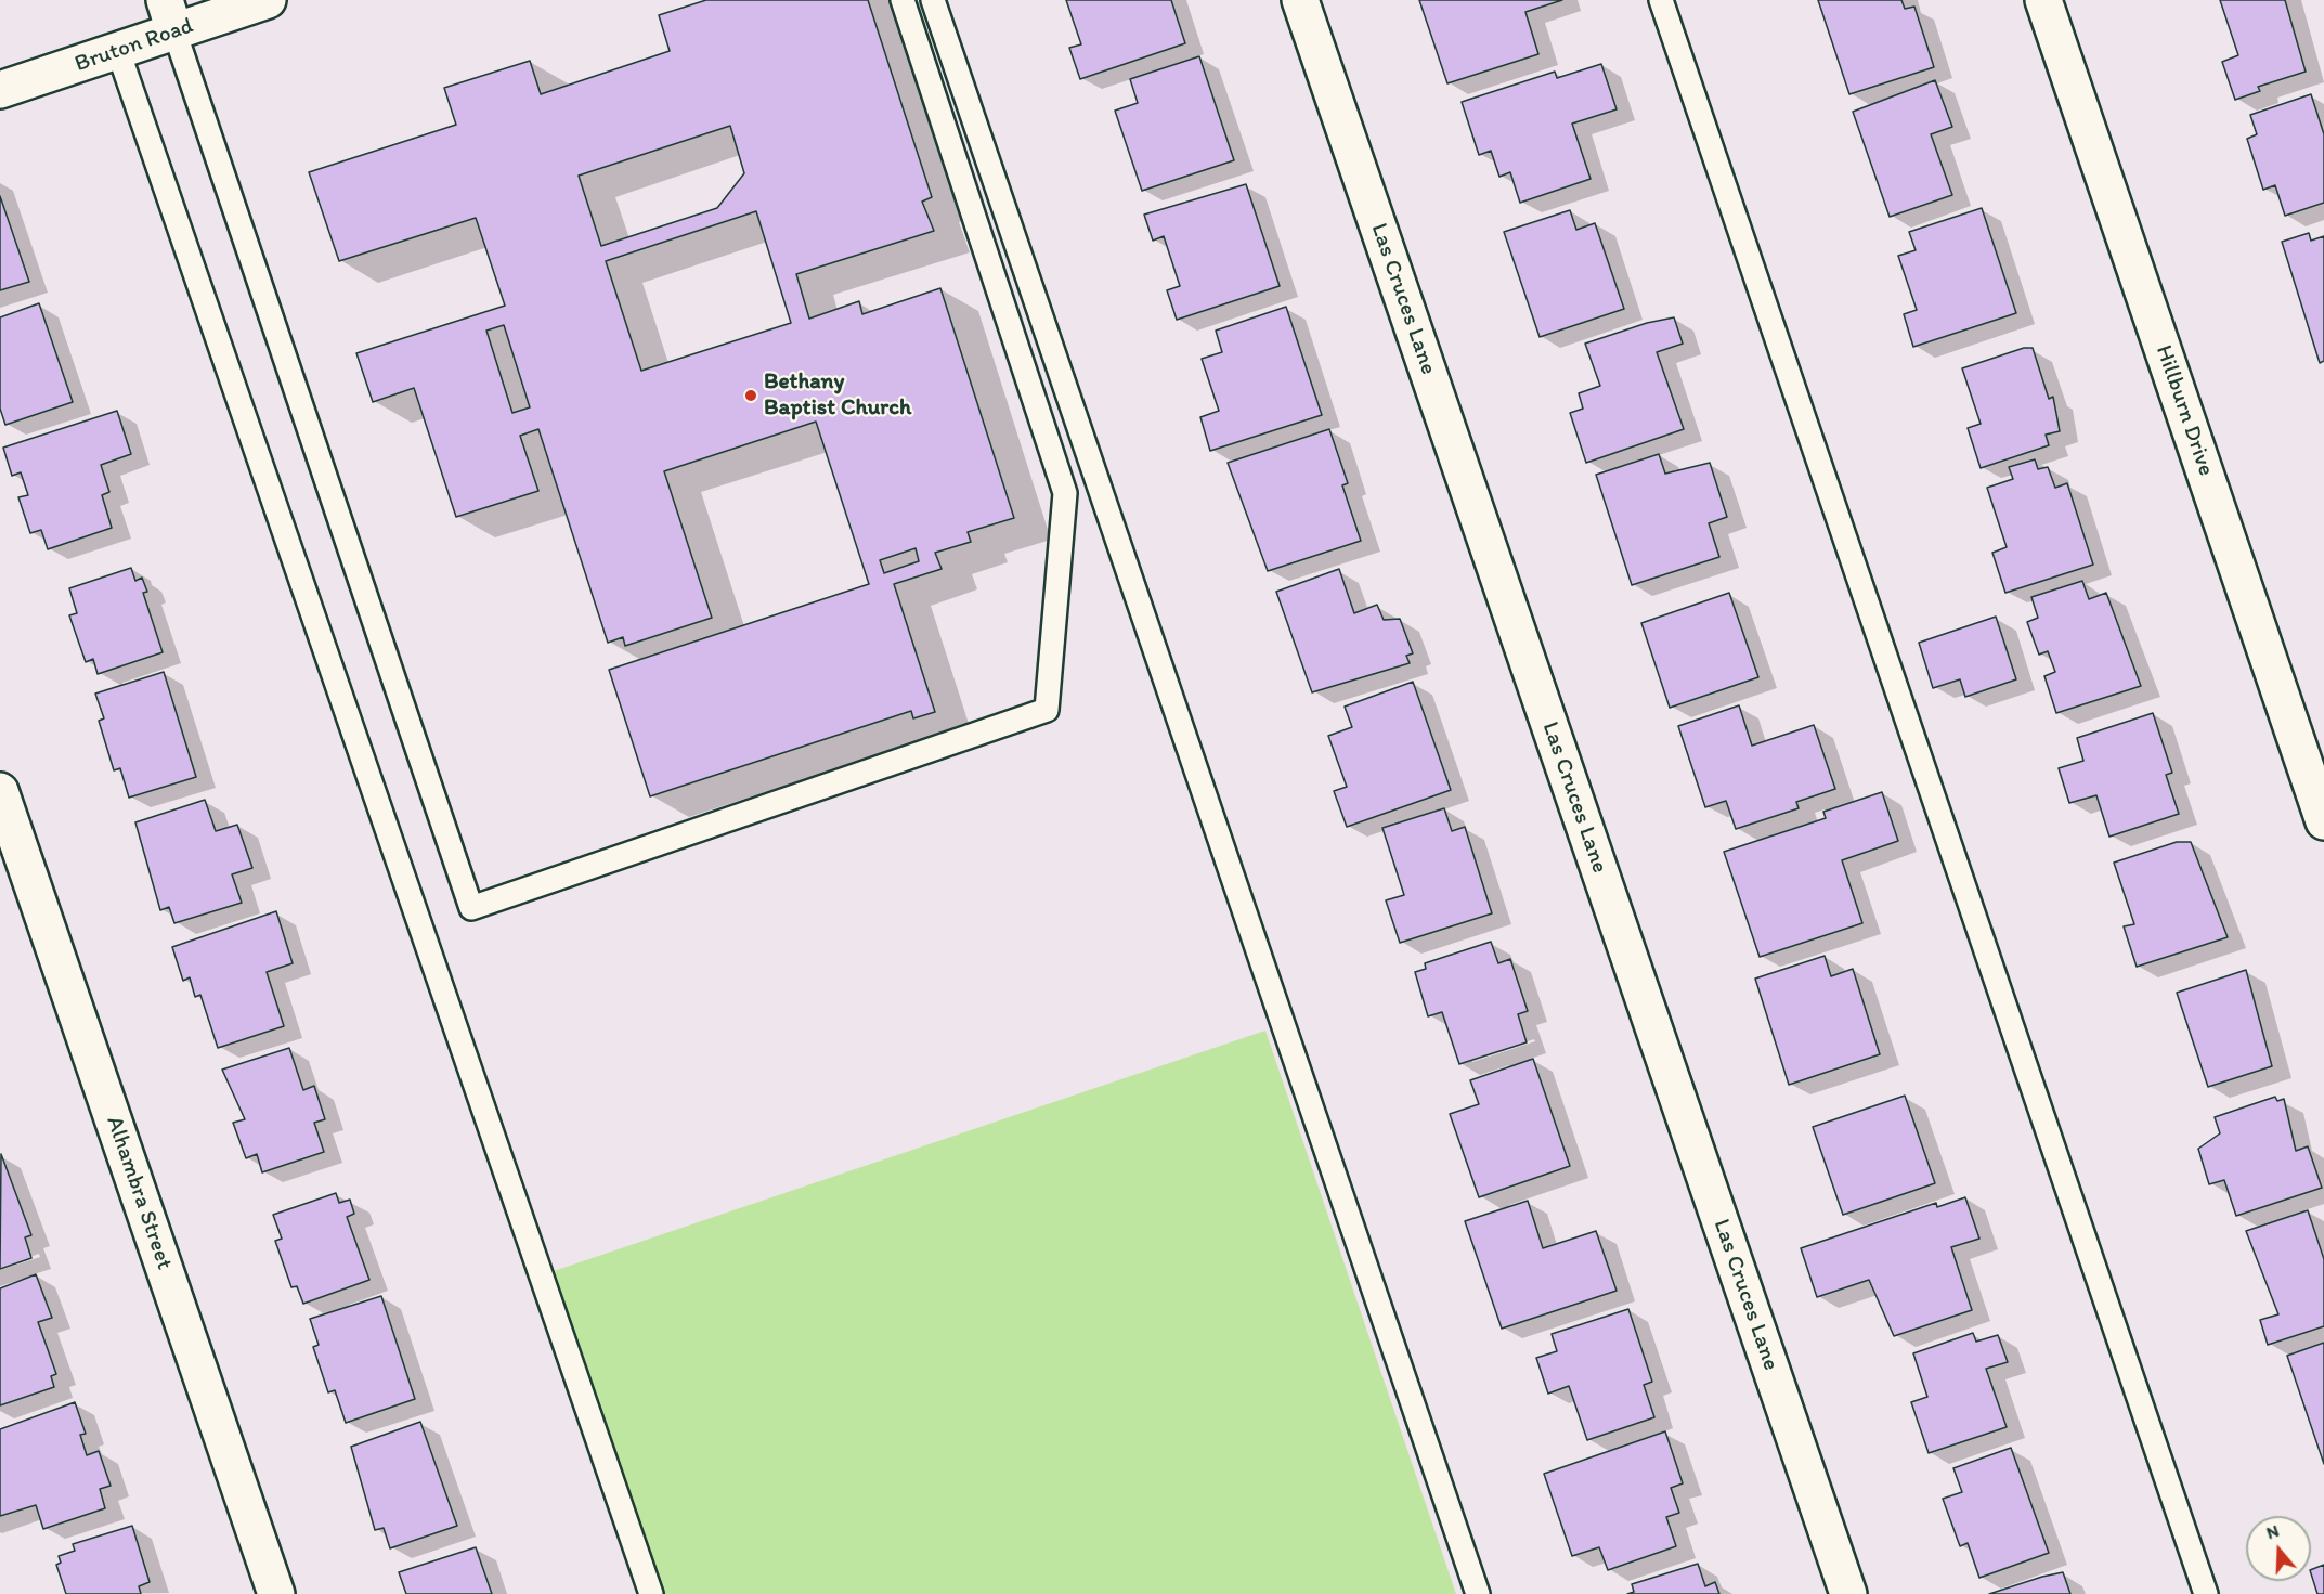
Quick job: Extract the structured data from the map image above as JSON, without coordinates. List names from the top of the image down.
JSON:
{
  "streets": {
    "street": [
      "Bruton Road",
      "Las Cruces Lane",
      "Hillburn Drive",
      "Alhambra Street"
    ]
  },
  "places": ["Bethany Baptist Church"],
  "north": "top"
}
